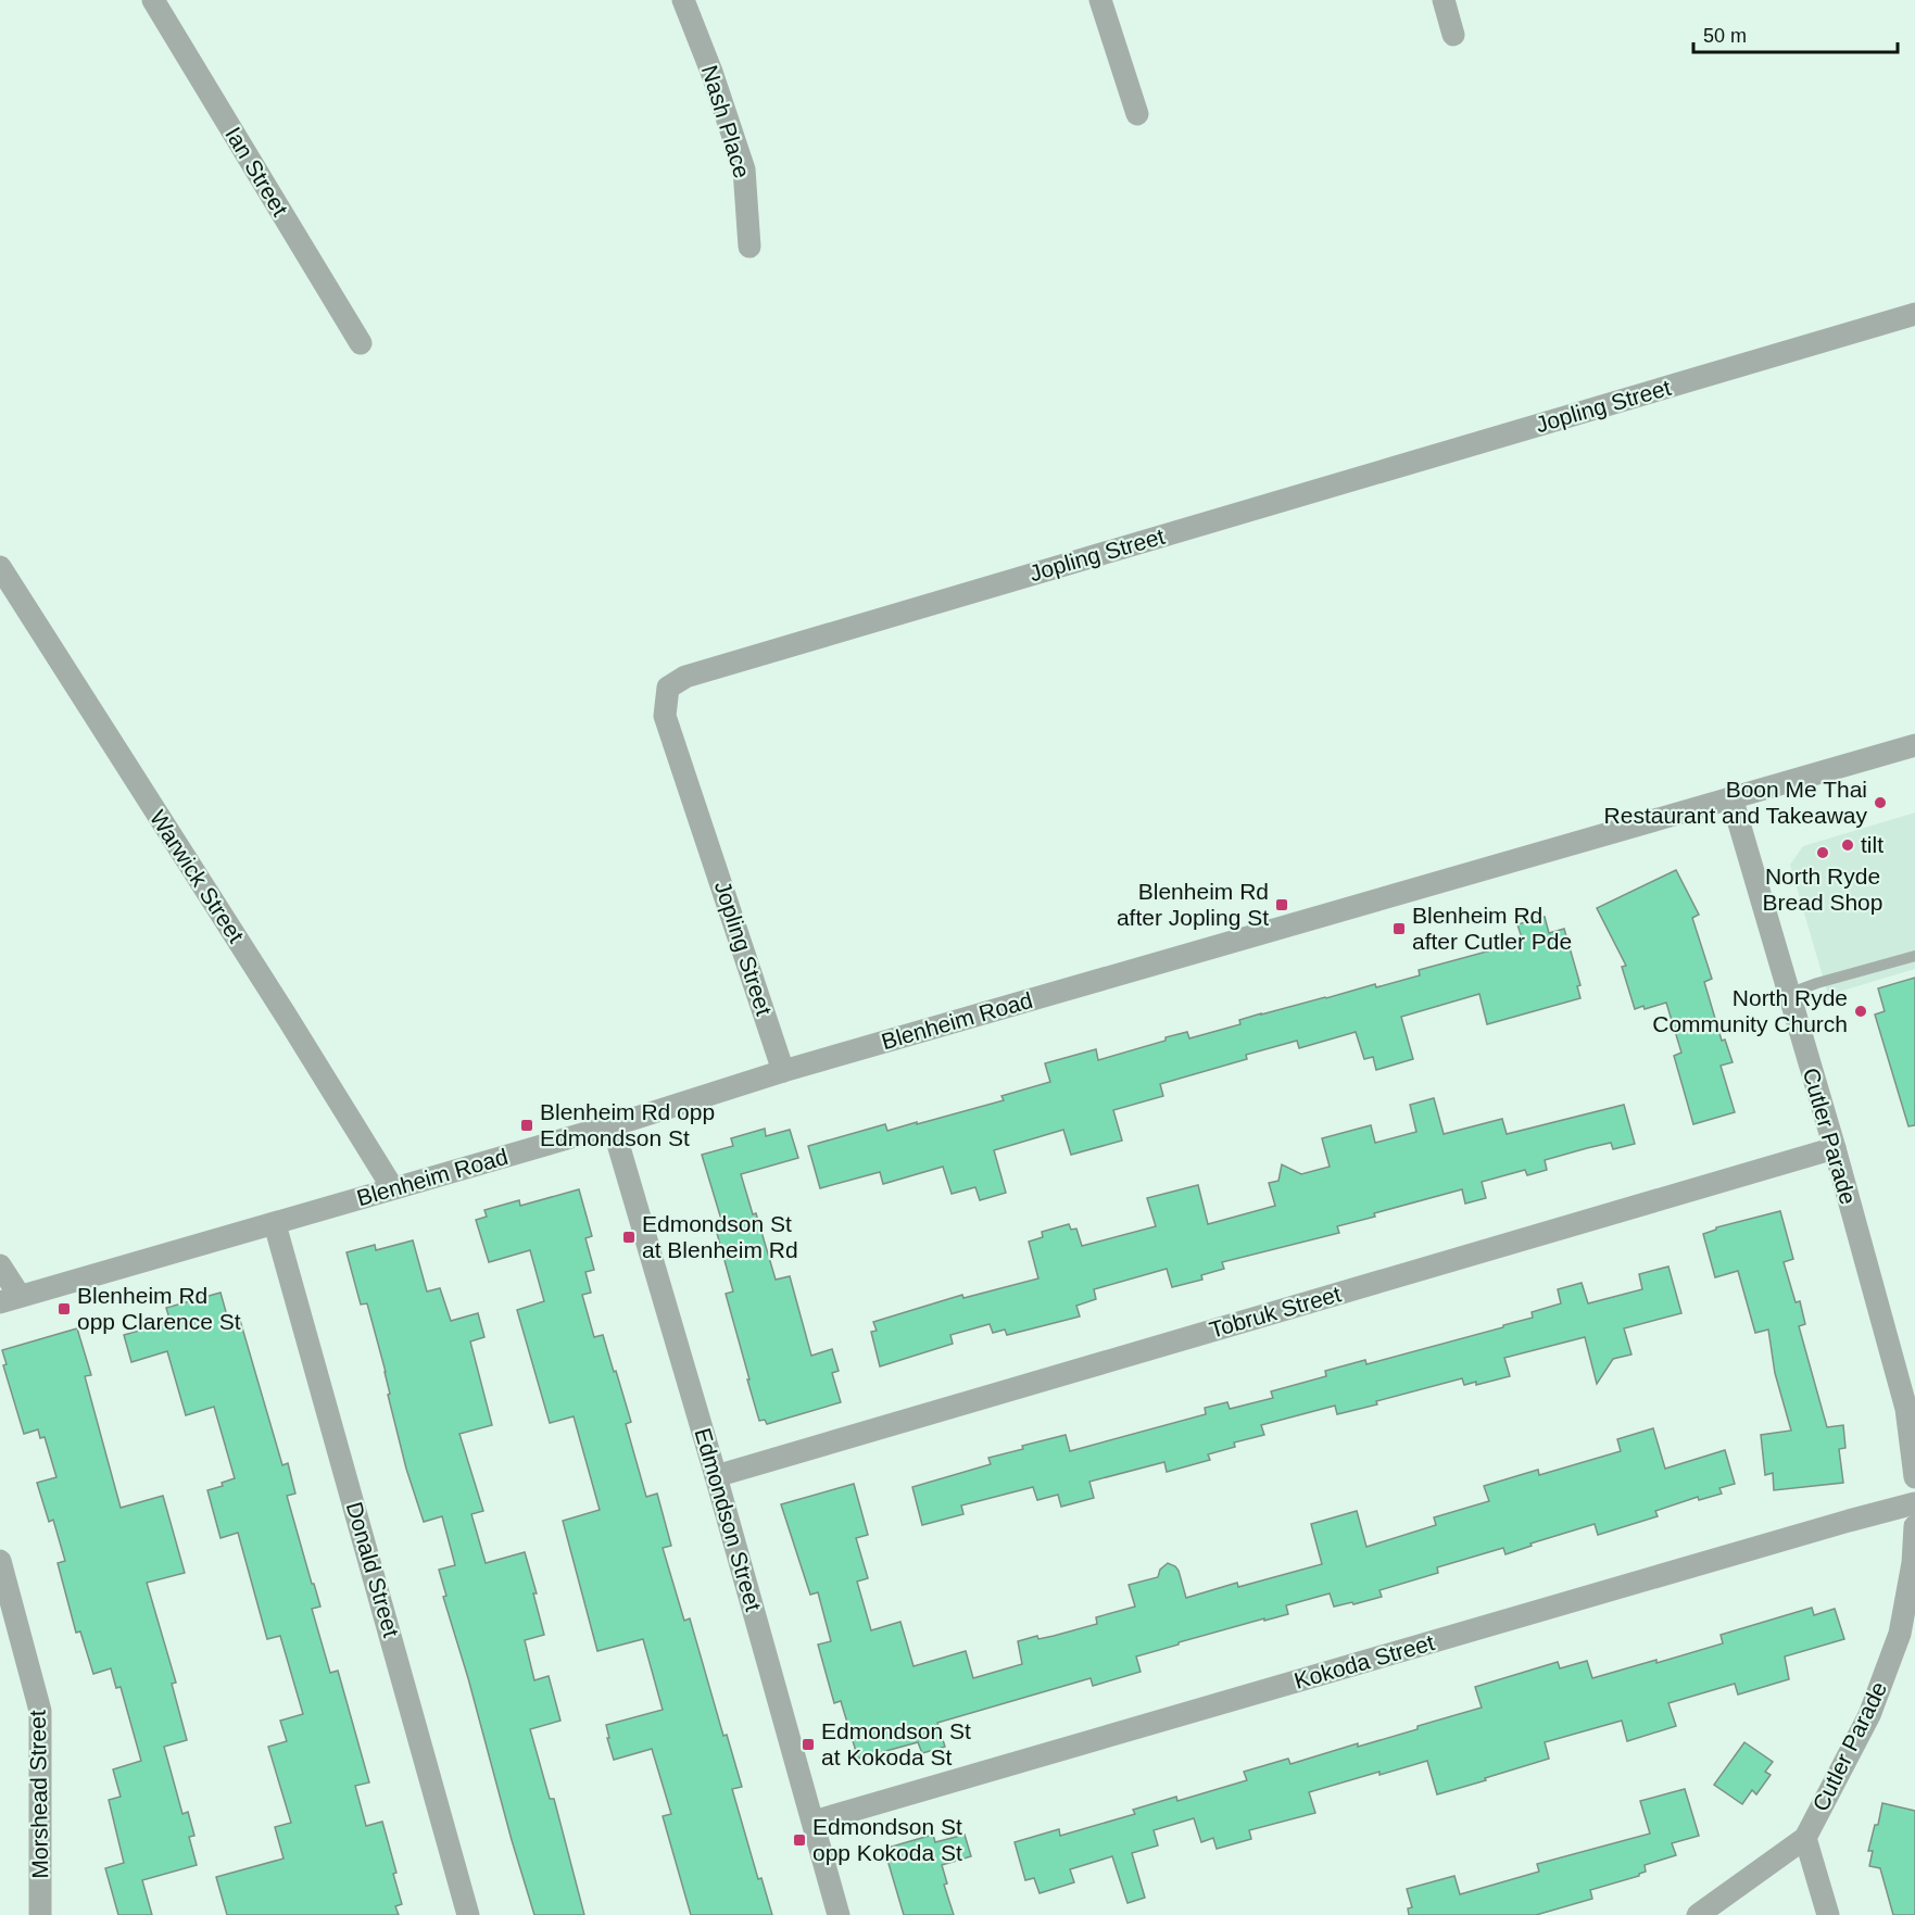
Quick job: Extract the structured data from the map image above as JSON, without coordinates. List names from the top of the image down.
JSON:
{
  "streets": {
    "street": [
      "Nash Place",
      "Ian Street",
      "Jopling Street",
      "Warwick Street",
      "Blenheim Road",
      "Cutler Parade",
      "Tobruk Street",
      "Edmondson Street",
      "Donald Street",
      "Kokoda Street",
      "Morshead Street"
    ]
  },
  "crossings": [
    ["Jopling Street", "Blenheim Road"],
    ["Warwick Street", "Blenheim Road"],
    ["Blenheim Road", "Cutler Parade"],
    ["Blenheim Road", "Edmondson Street"],
    ["Blenheim Road", "Donald Street"],
    ["Cutler Parade", "Tobruk Street"],
    ["Tobruk Street", "Edmondson Street"],
    ["Edmondson Street", "Kokoda Street"]
  ],
  "places": {
    "other": [
      "Boon Me Thai Restaurant and Takeaway",
      "tilt",
      "North Ryde Bread Shop",
      "North Ryde Community Church"
    ],
    "transit": [
      "Blenheim Rd after Jopling St",
      "Blenheim Rd after Cutler Pde",
      "Blenheim Rd opp Edmondson St",
      "Edmondson St at Blenheim Rd",
      "Blenheim Rd opp Clarence St",
      "Edmondson St at Kokoda St",
      "Edmondson St opp Kokoda St"
    ]
  },
  "scale_bar": "50 m"
}
